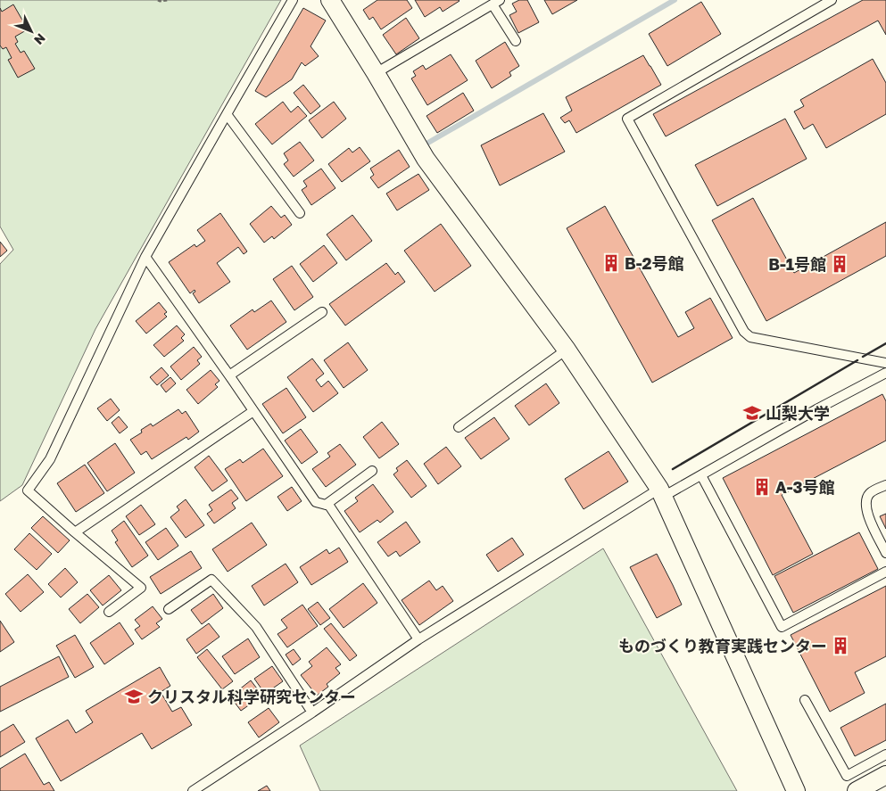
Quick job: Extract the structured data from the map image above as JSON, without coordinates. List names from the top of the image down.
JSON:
{
  "places": {
    "building": [
      "B-2号館",
      "B-1号館",
      "A-3号館",
      "ものづくり教育実践センター"
    ],
    "school or university": ["山梨大学", "クリスタル科学研究センター"]
  },
  "north": "bottom right"
}
